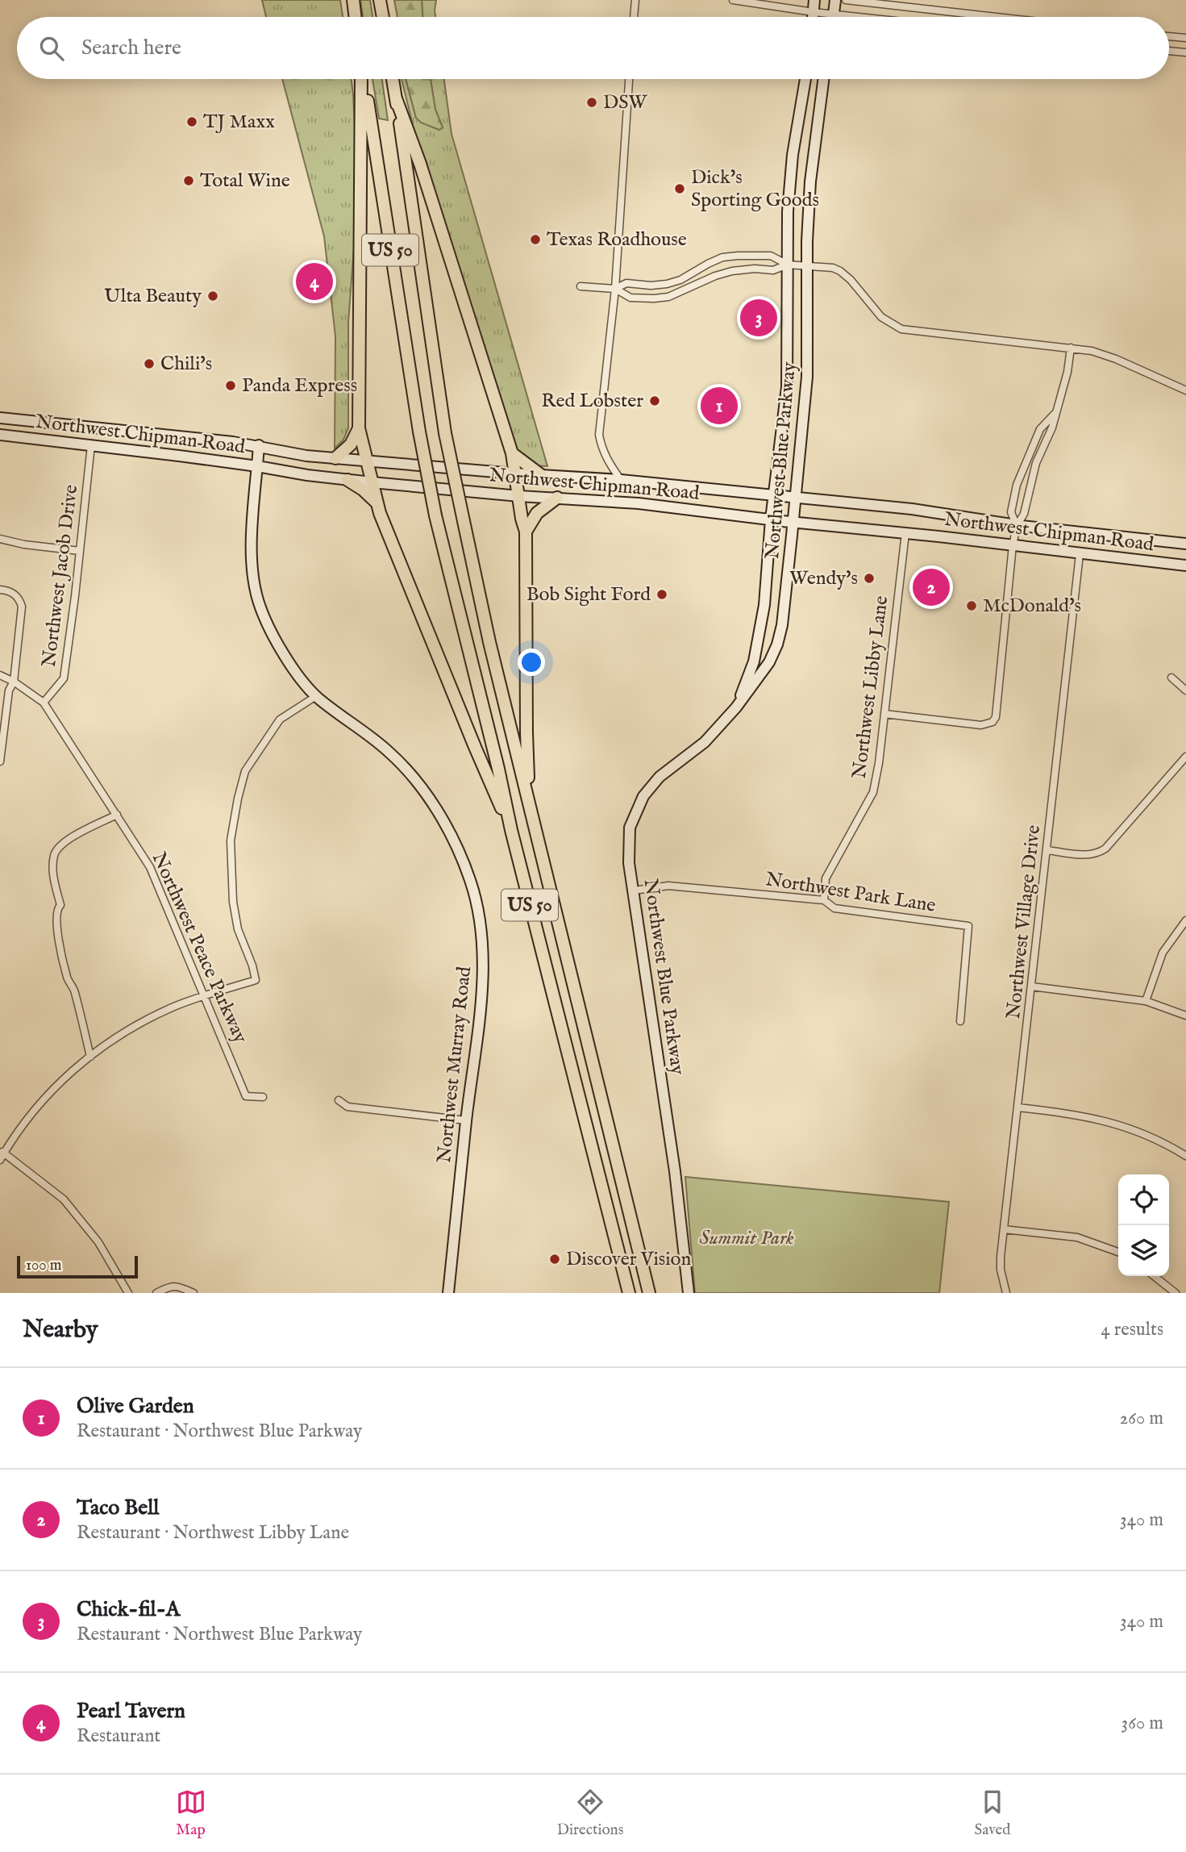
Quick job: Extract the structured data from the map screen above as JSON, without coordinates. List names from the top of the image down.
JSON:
{
  "streets": {
    "highway": ["US 50"],
    "street": [
      "Northwest Chipman Road",
      "Northwest Blue Parkway",
      "Northwest Jacob Drive",
      "Northwest Libby Lane",
      "Northwest Park Lane",
      "Northwest Village Drive",
      "Northwest Peace Parkway",
      "Northwest Murray Road"
    ]
  },
  "crossings": [
    ["Northwest Chipman Road", "Northwest Blue Parkway"],
    ["Northwest Chipman Road", "Northwest Jacob Drive"],
    ["Northwest Chipman Road", "Northwest Libby Lane"],
    ["Northwest Chipman Road", "Northwest Village Drive"],
    ["Northwest Chipman Road", "Northwest Murray Road"],
    ["Northwest Blue Parkway", "Northwest Park Lane"],
    ["Northwest Jacob Drive", "Northwest Peace Parkway"],
    ["Northwest Libby Lane", "Northwest Park Lane"]
  ],
  "parks": ["Summit Park"],
  "places": [
    "DSW",
    "TJ Maxx",
    "Total Wine",
    "Dick's Sporting Goods",
    "Texas Roadhouse",
    "Ulta Beauty",
    "Chili's",
    "Panda Express",
    "Red Lobster",
    "Wendy's",
    "Bob Sight Ford",
    "McDonald's",
    "Discover Vision"
  ],
  "scale_bar": "100 m",
  "page": {
    "search": "Search here",
    "pins": [
      "4",
      "3",
      "1",
      "2"
    ],
    "scale": "100 m",
    "heading": ["Nearby", "4 results"],
    "list": [
      {
        "mark": "1",
        "name": "Olive Garden",
        "note": "Restaurant · Northwest Blue Parkway",
        "value": "260 m"
      },
      {
        "mark": "2",
        "name": "Taco Bell",
        "note": "Restaurant · Northwest Libby Lane",
        "value": "340 m"
      },
      {
        "mark": "3",
        "name": "Chick-fil-A",
        "note": "Restaurant · Northwest Blue Parkway",
        "value": "340 m"
      },
      {
        "mark": "4",
        "name": "Pearl Tavern",
        "note": "Restaurant",
        "value": "360 m"
      }
    ],
    "nav": ["Map", "Directions", "Saved"]
  }
}
